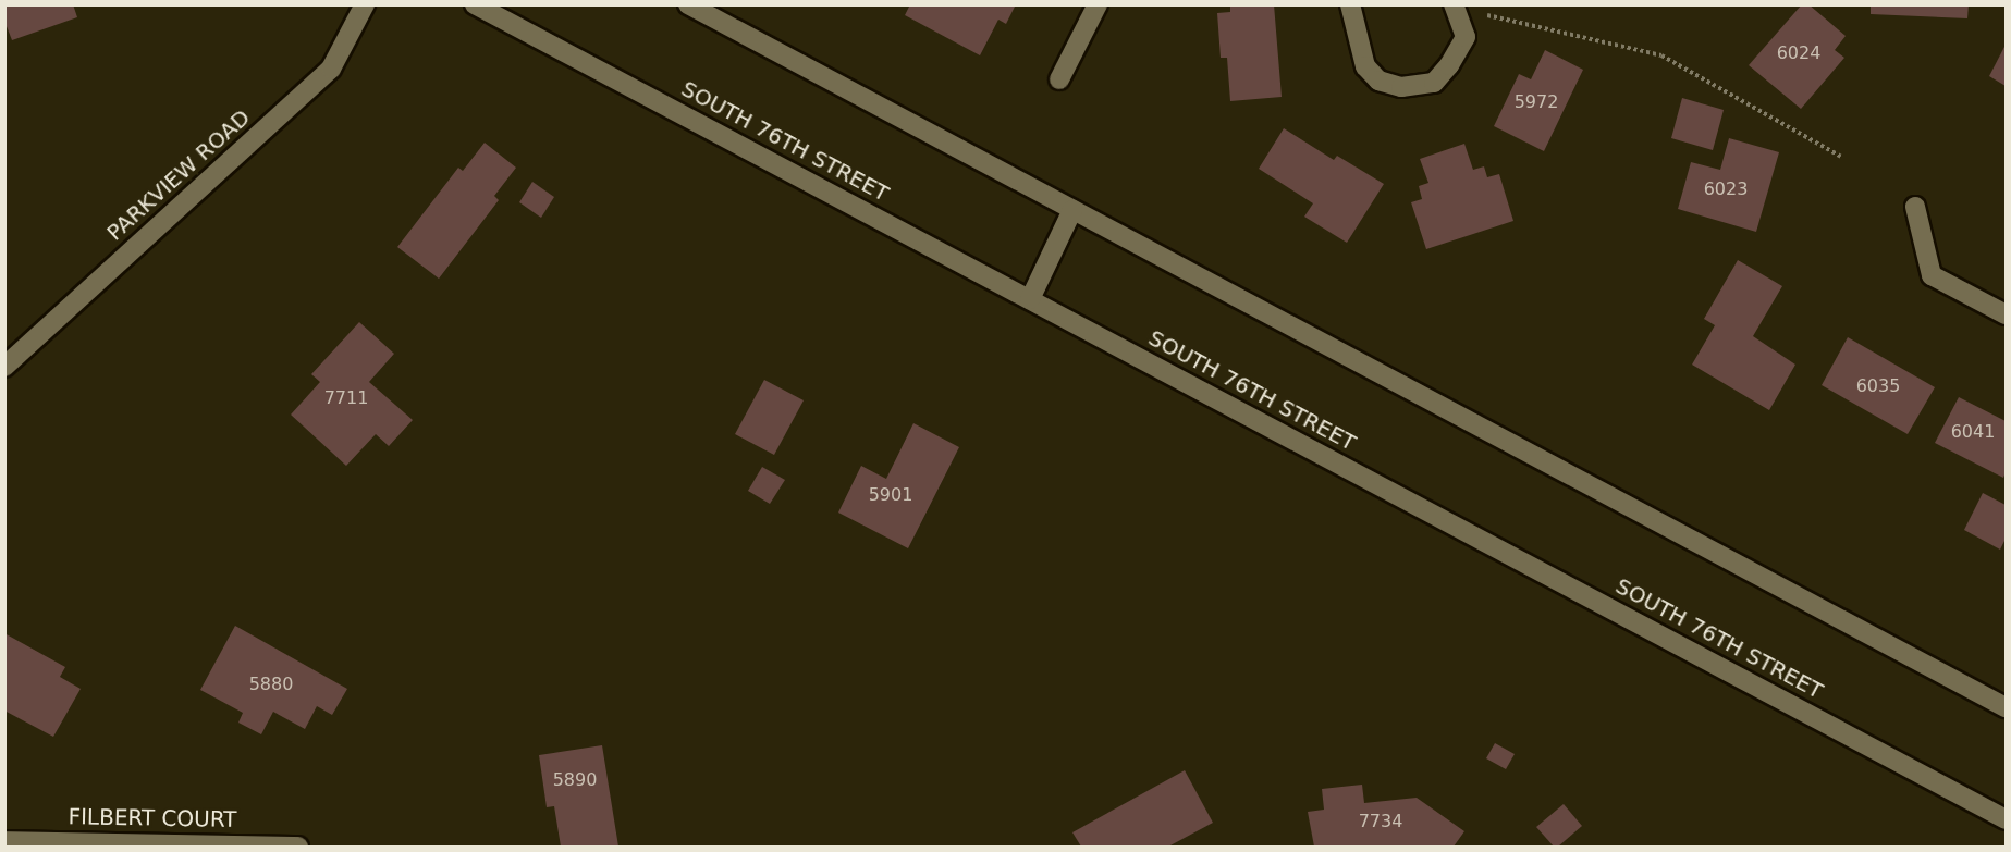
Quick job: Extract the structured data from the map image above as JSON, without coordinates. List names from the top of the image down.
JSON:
{
  "streets": {
    "main road": ["SOUTH 76TH STREET", "PARKVIEW ROAD", "FILBERT COURT"]
  },
  "house_numbers": [
    "6024",
    "5972",
    "6023",
    "6035",
    "7711",
    "6041",
    "5901",
    "5880",
    "5890",
    "7734"
  ]
}
